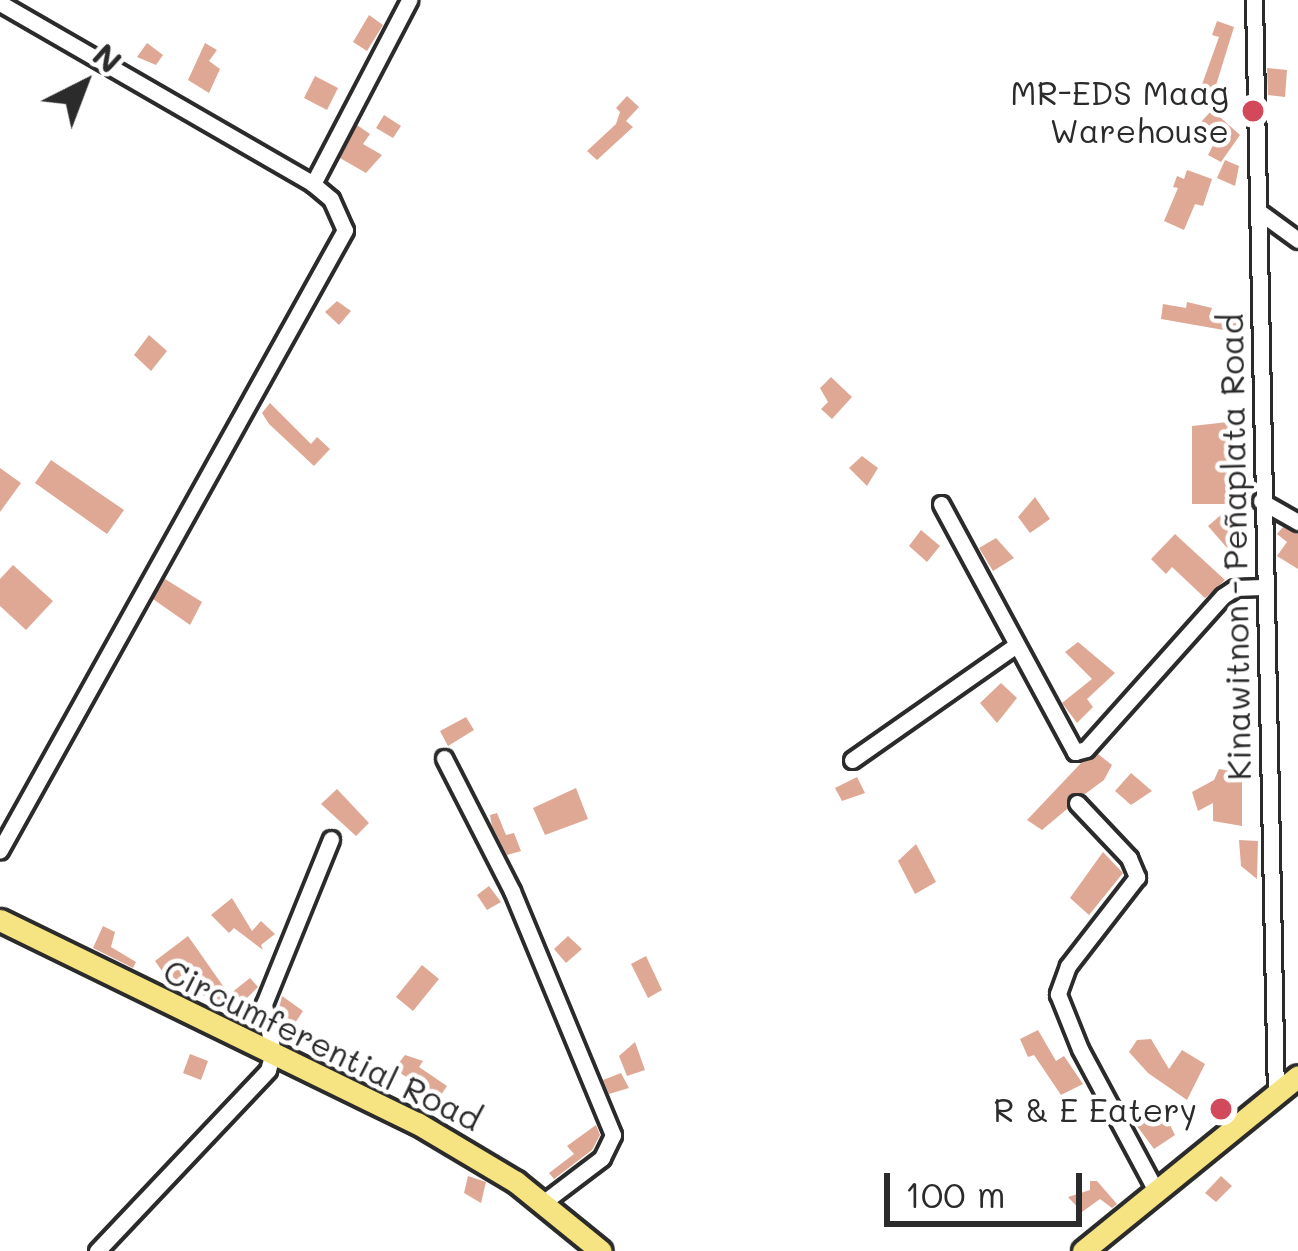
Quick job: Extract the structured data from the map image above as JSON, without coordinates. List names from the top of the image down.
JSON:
{
  "streets": {
    "main road": ["Circumferential Road"],
    "street": ["Kinawitnon - Peñaplata Road"]
  },
  "places": ["MR-EDS Maag Warehouse", "R & E Eatery"],
  "scale_bar": "100 m",
  "north": "top right"
}
